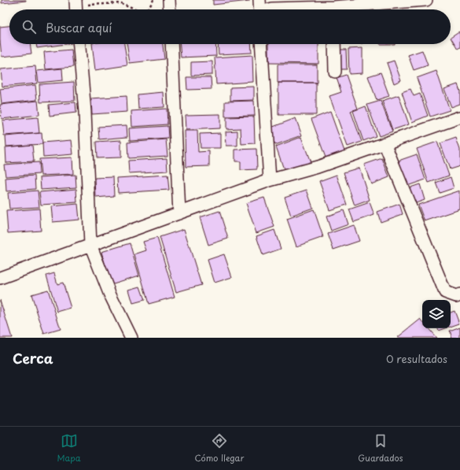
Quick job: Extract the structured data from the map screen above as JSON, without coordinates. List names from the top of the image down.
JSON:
{
  "page": {
    "search": "Buscar aquí",
    "heading": ["Cerca", "0 resultados"],
    "nav": ["Mapa", "Cómo llegar", "Guardados"]
  }
}
